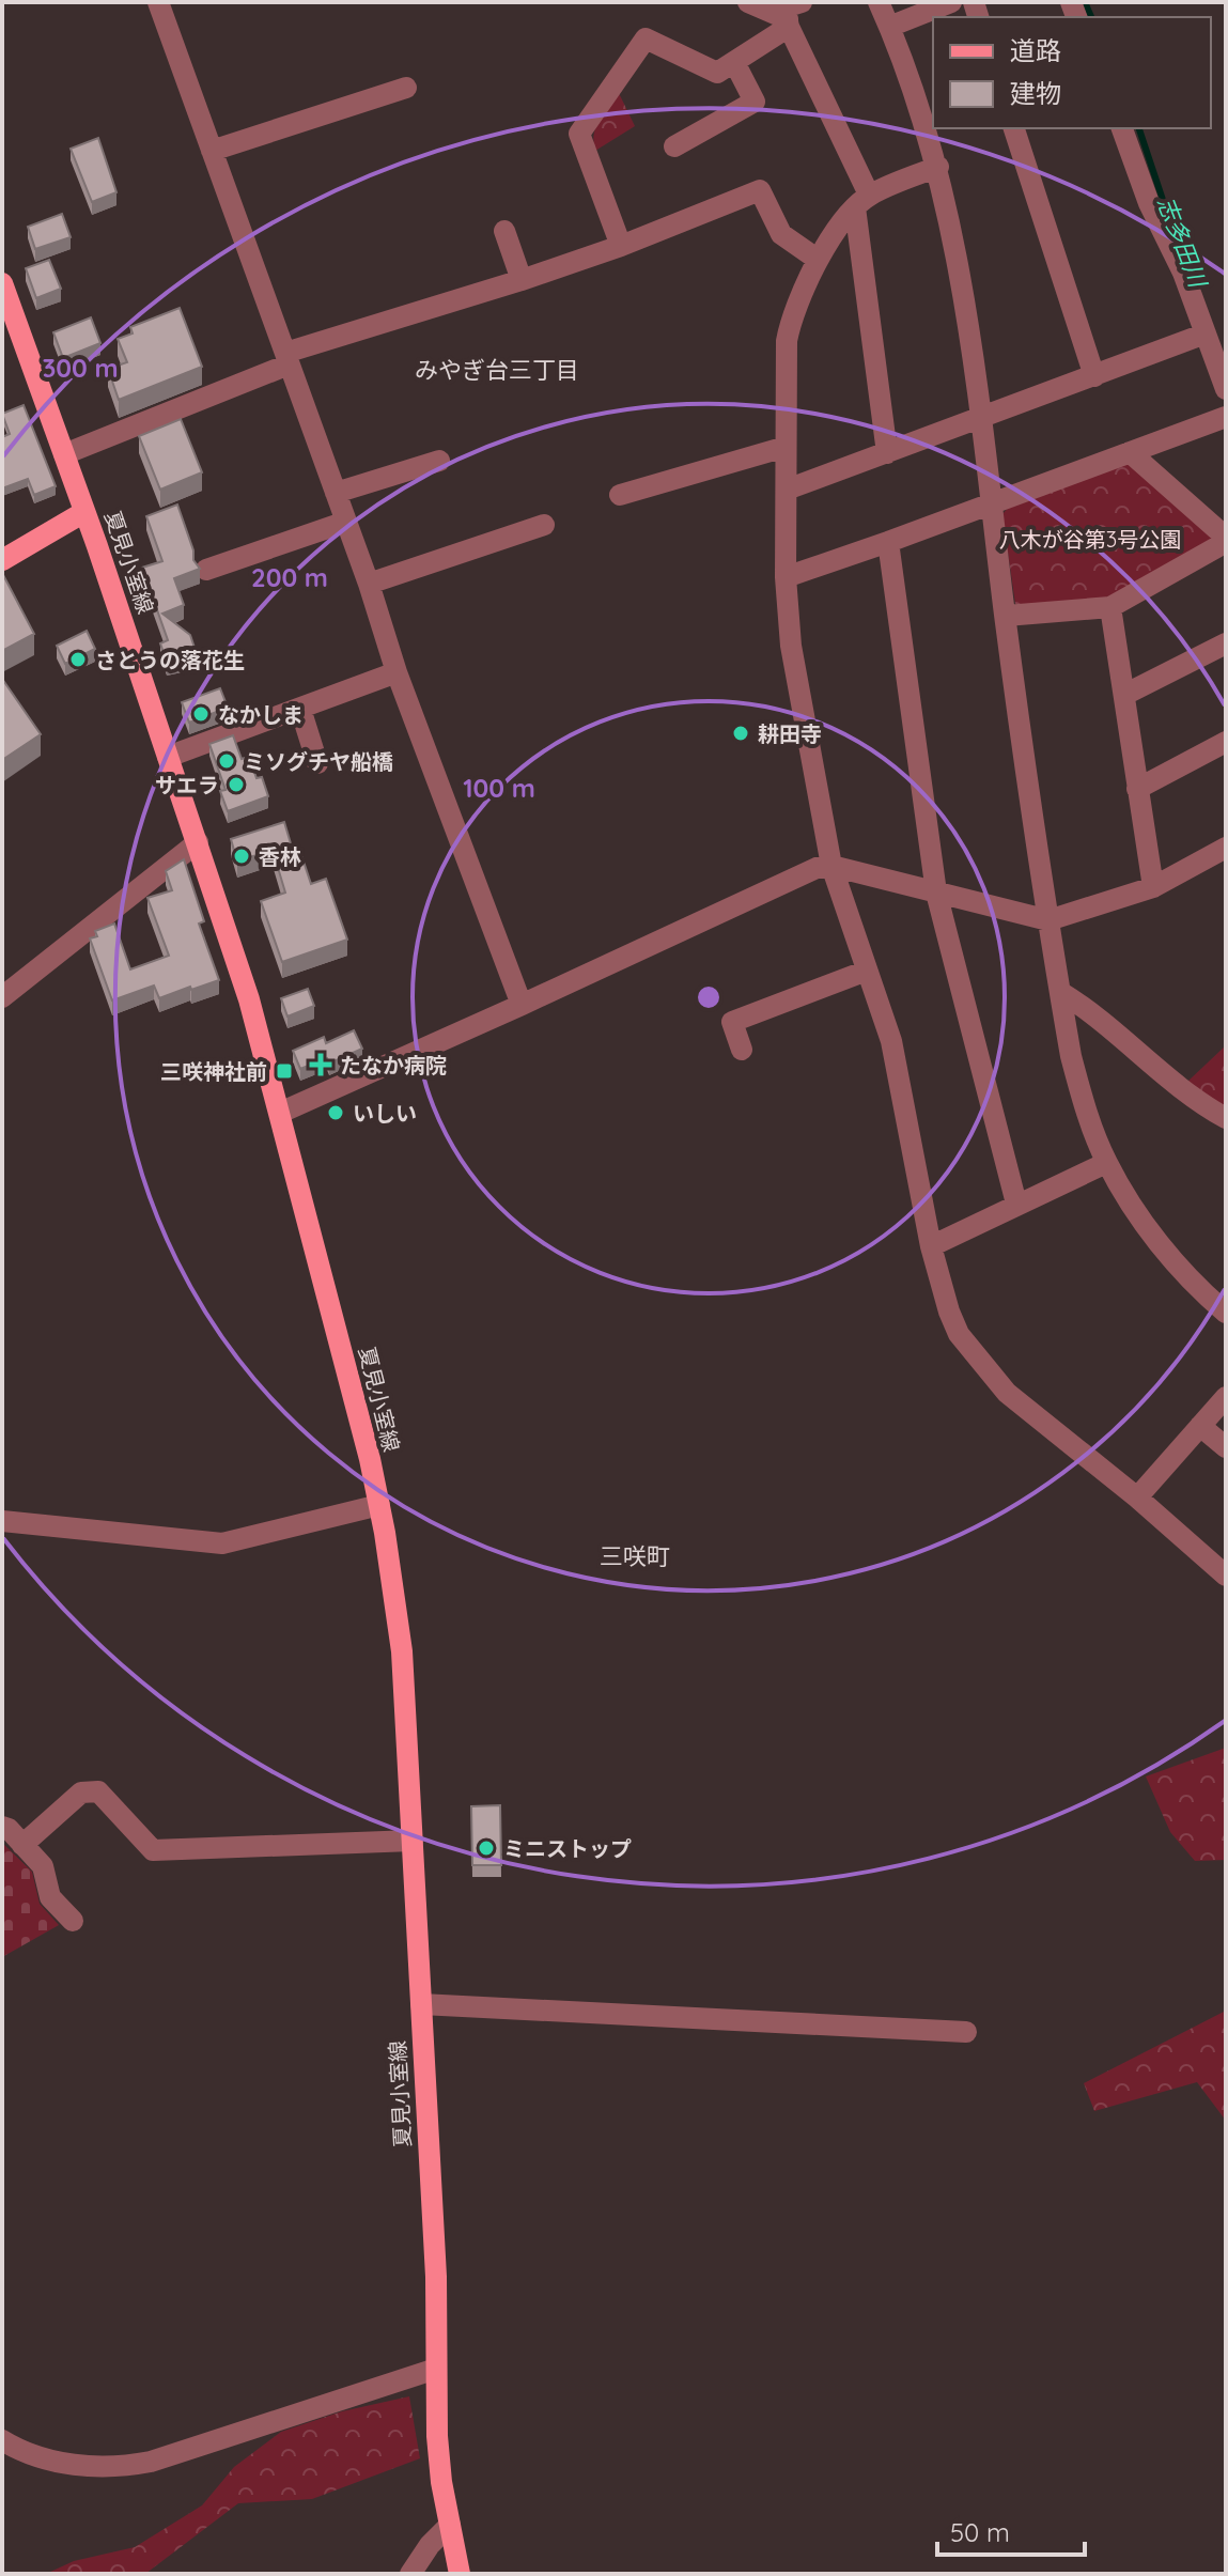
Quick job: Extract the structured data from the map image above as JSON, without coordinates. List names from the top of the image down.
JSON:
{
  "streets": {
    "main road": ["夏見小室線"]
  },
  "districts": ["みやぎ台三丁目", "三咲町"],
  "water": ["志多田川"],
  "parks": ["八木が谷第3号公園"],
  "places": {
    "other": [
      "さとうの落花生",
      "なかしま",
      "耕田寺",
      "ミソグチヤ船橋",
      "サエラ",
      "香林",
      "いしい",
      "ミニストップ"
    ],
    "health": ["たなか病院"],
    "transit": ["三咲神社前"]
  },
  "legend": ["道路", "建物"],
  "scale_bar": "50 m",
  "rings": ["300 m", "200 m", "100 m"]
}
